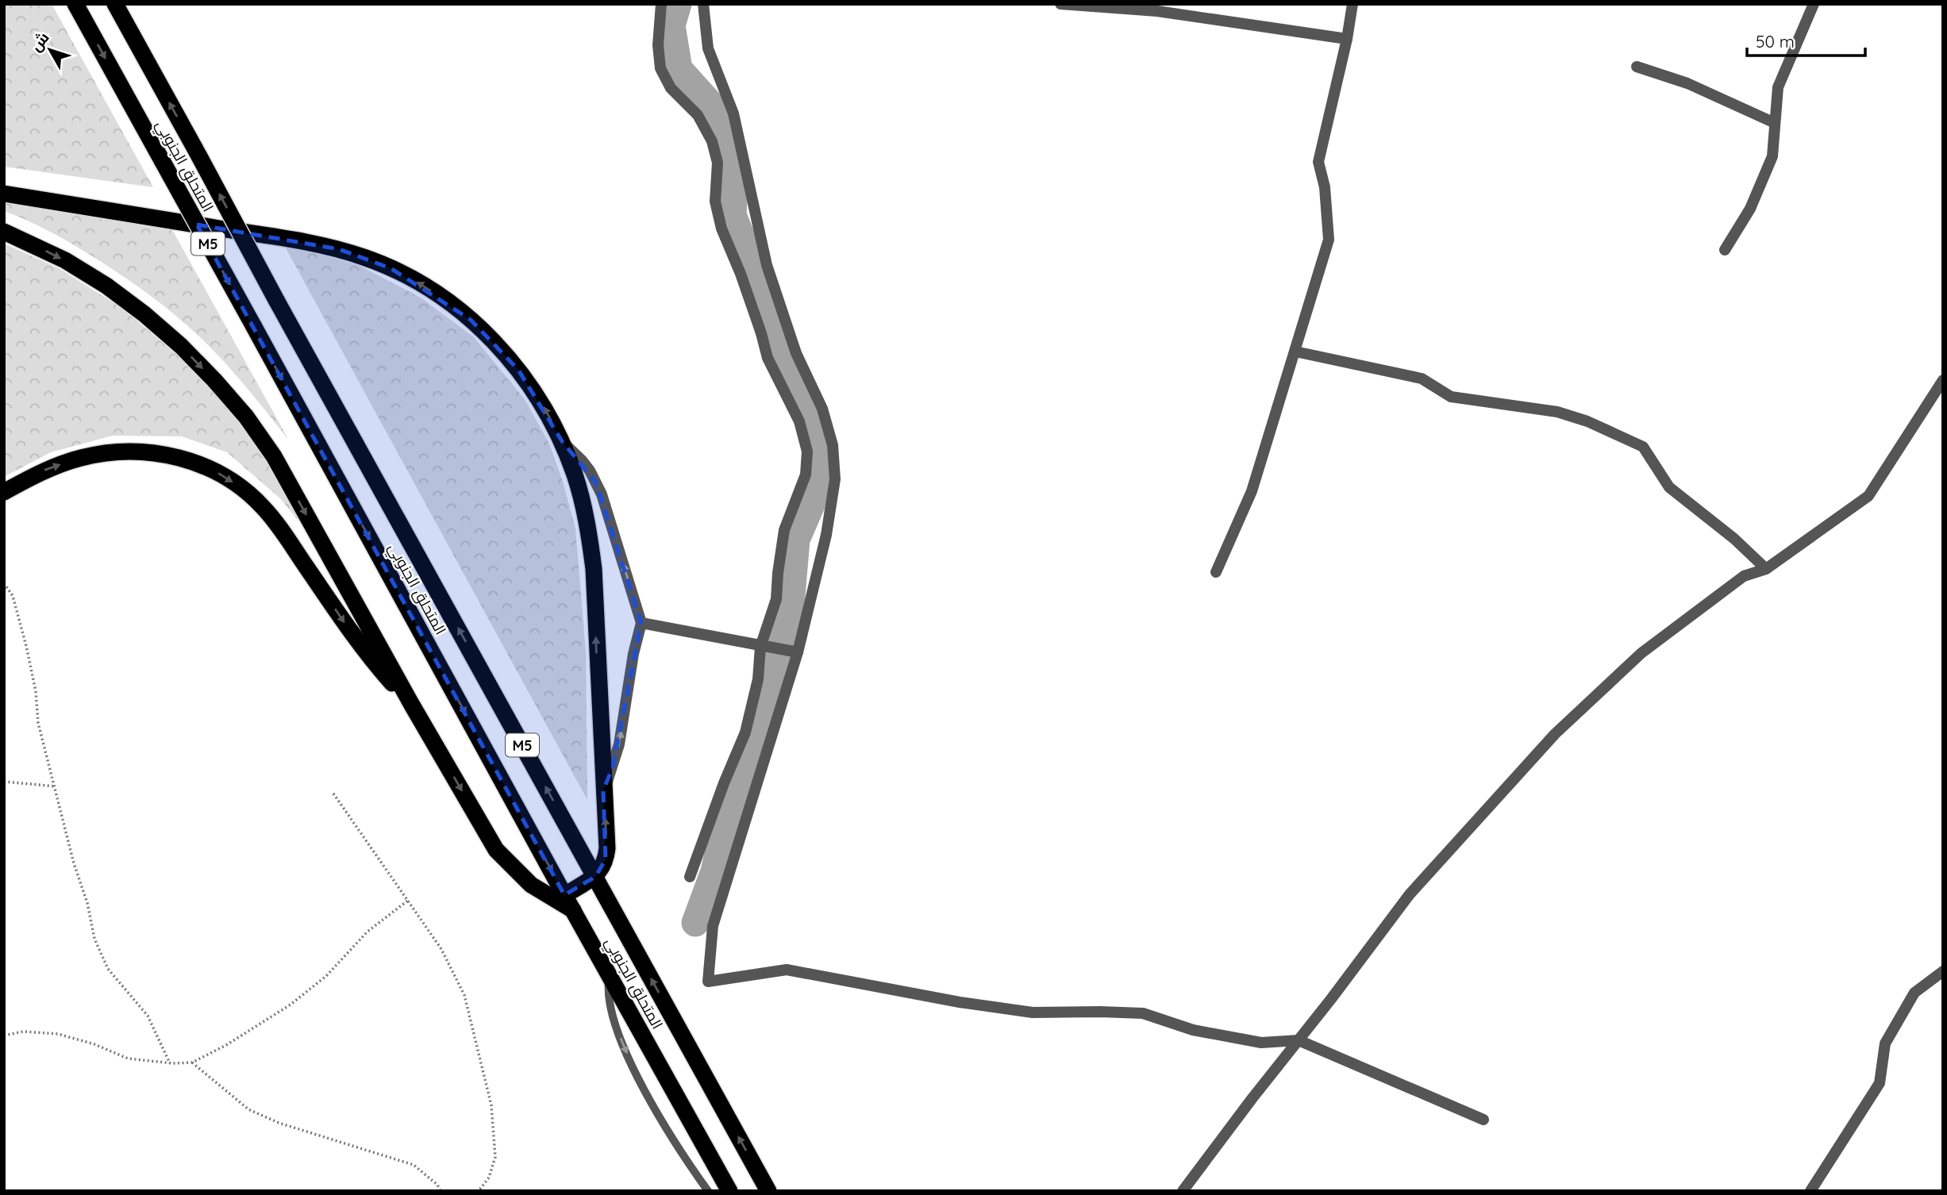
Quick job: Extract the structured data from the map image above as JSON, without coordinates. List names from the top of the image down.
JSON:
{
  "streets": {
    "highway": ["المتحلق الجنوبي", "M5"]
  },
  "scale_bar": "50 m",
  "north": "top left"
}
